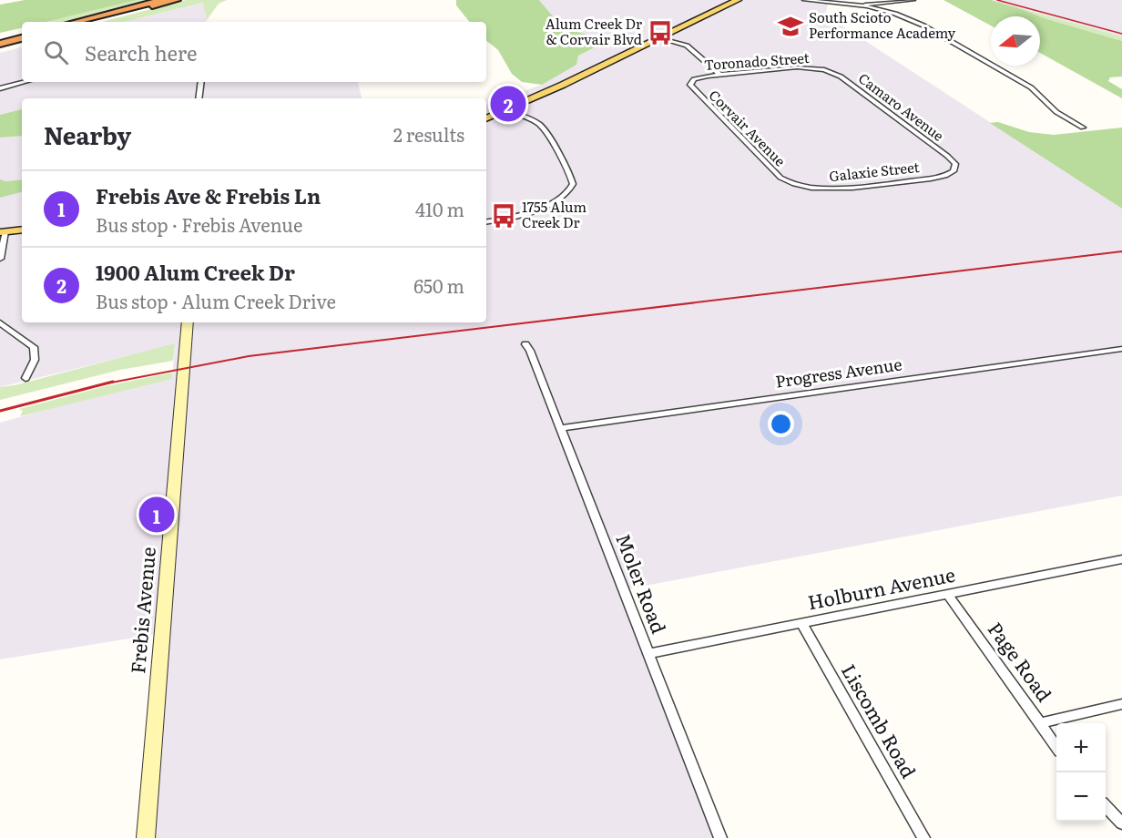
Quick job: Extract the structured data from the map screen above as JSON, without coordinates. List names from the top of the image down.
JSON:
{
  "streets": {
    "main road": ["Frebis Avenue"],
    "street": [
      "Toronado Street",
      "Camaro Avenue",
      "Corvair Avenue",
      "Galaxie Street",
      "Progress Avenue",
      "Moler Road",
      "Holburn Avenue",
      "Page Road",
      "Liscomb Road"
    ]
  },
  "crossings": [
    ["Toronado Street", "Camaro Avenue"],
    ["Toronado Street", "Corvair Avenue"],
    ["Camaro Avenue", "Galaxie Street"],
    ["Corvair Avenue", "Galaxie Street"],
    ["Progress Avenue", "Moler Road"],
    ["Moler Road", "Holburn Avenue"],
    ["Holburn Avenue", "Page Road"],
    ["Holburn Avenue", "Liscomb Road"]
  ],
  "places": {
    "school or university": ["South Scioto Performance Academy"],
    "bus stop": ["Alum Creek Dr & Corvair Blvd", "1755 Alum Creek Dr"]
  },
  "north": "left",
  "page": {
    "search": "Search here",
    "pins": ["2", "1"],
    "heading": ["Nearby", "2 results"],
    "list": [
      {
        "mark": "1",
        "name": "Frebis Ave & Frebis Ln",
        "note": "Bus stop · Frebis Avenue",
        "value": "410 m"
      },
      {
        "mark": "2",
        "name": "1900 Alum Creek Dr",
        "note": "Bus stop · Alum Creek Drive",
        "value": "650 m"
      }
    ],
    "map_buttons": ["+", "−"]
  }
}
